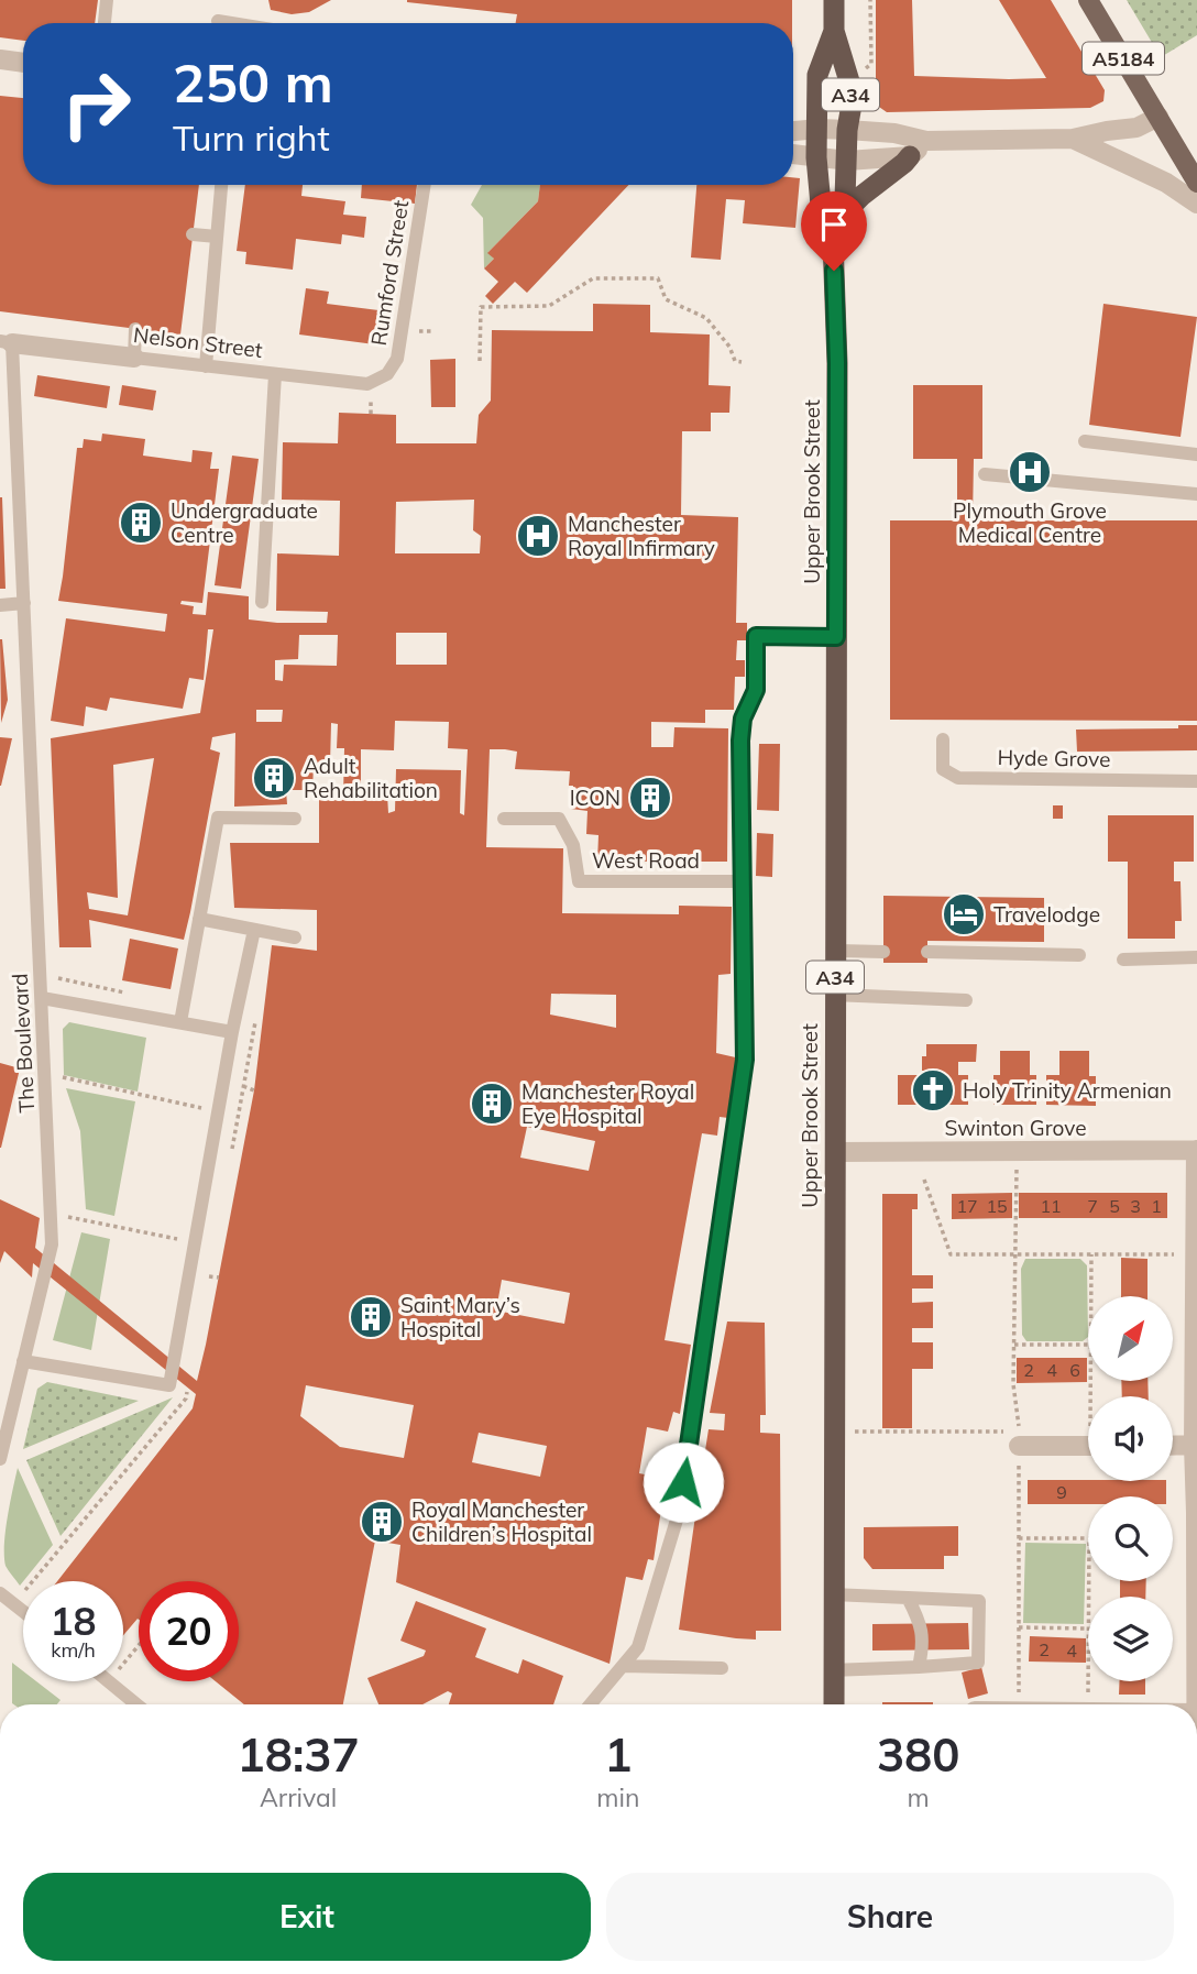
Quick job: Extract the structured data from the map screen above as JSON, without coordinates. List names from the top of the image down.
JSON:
{
  "streets": {
    "highway": ["A34", "Upper Brook Street"],
    "main road": ["A5184"],
    "street": ["Nelson Street", "Swinton Grove"],
    "lane": [
      "Rumford Street",
      "Hyde Grove",
      "West Road",
      "The Boulevard"
    ]
  },
  "crossings": [
    ["Rumford Street", "Nelson Street"],
    ["Nelson Street", "The Boulevard"],
    ["Upper Brook Street", "Swinton Grove"]
  ],
  "places": {
    "hospital": ["Plymouth Grove Medical Centre", "Manchester Royal Infirmary"],
    "building": [
      "Undergraduate Centre",
      "Adult Rehabilitation",
      "ICON",
      "Manchester Royal Eye Hospital",
      "Saint Mary’s Hospital",
      "Royal Manchester Children’s Hospital"
    ],
    "hotel": ["Travelodge"],
    "church": ["Holy Trinity Armenian"]
  },
  "house_numbers": [
    "17",
    "15",
    "11",
    "7",
    "5",
    "3",
    "1",
    "2",
    "4",
    "6",
    "9",
    "2",
    "4"
  ],
  "north": "top right",
  "page": {
    "turn": ["250 m", "Turn right"],
    "speed": "18 km/h",
    "limit": "20",
    "eta": [
      "18:37",
      "Arrival",
      "1",
      "min",
      "380",
      "m"
    ],
    "buttons": ["Exit", "Share"]
  }
}
